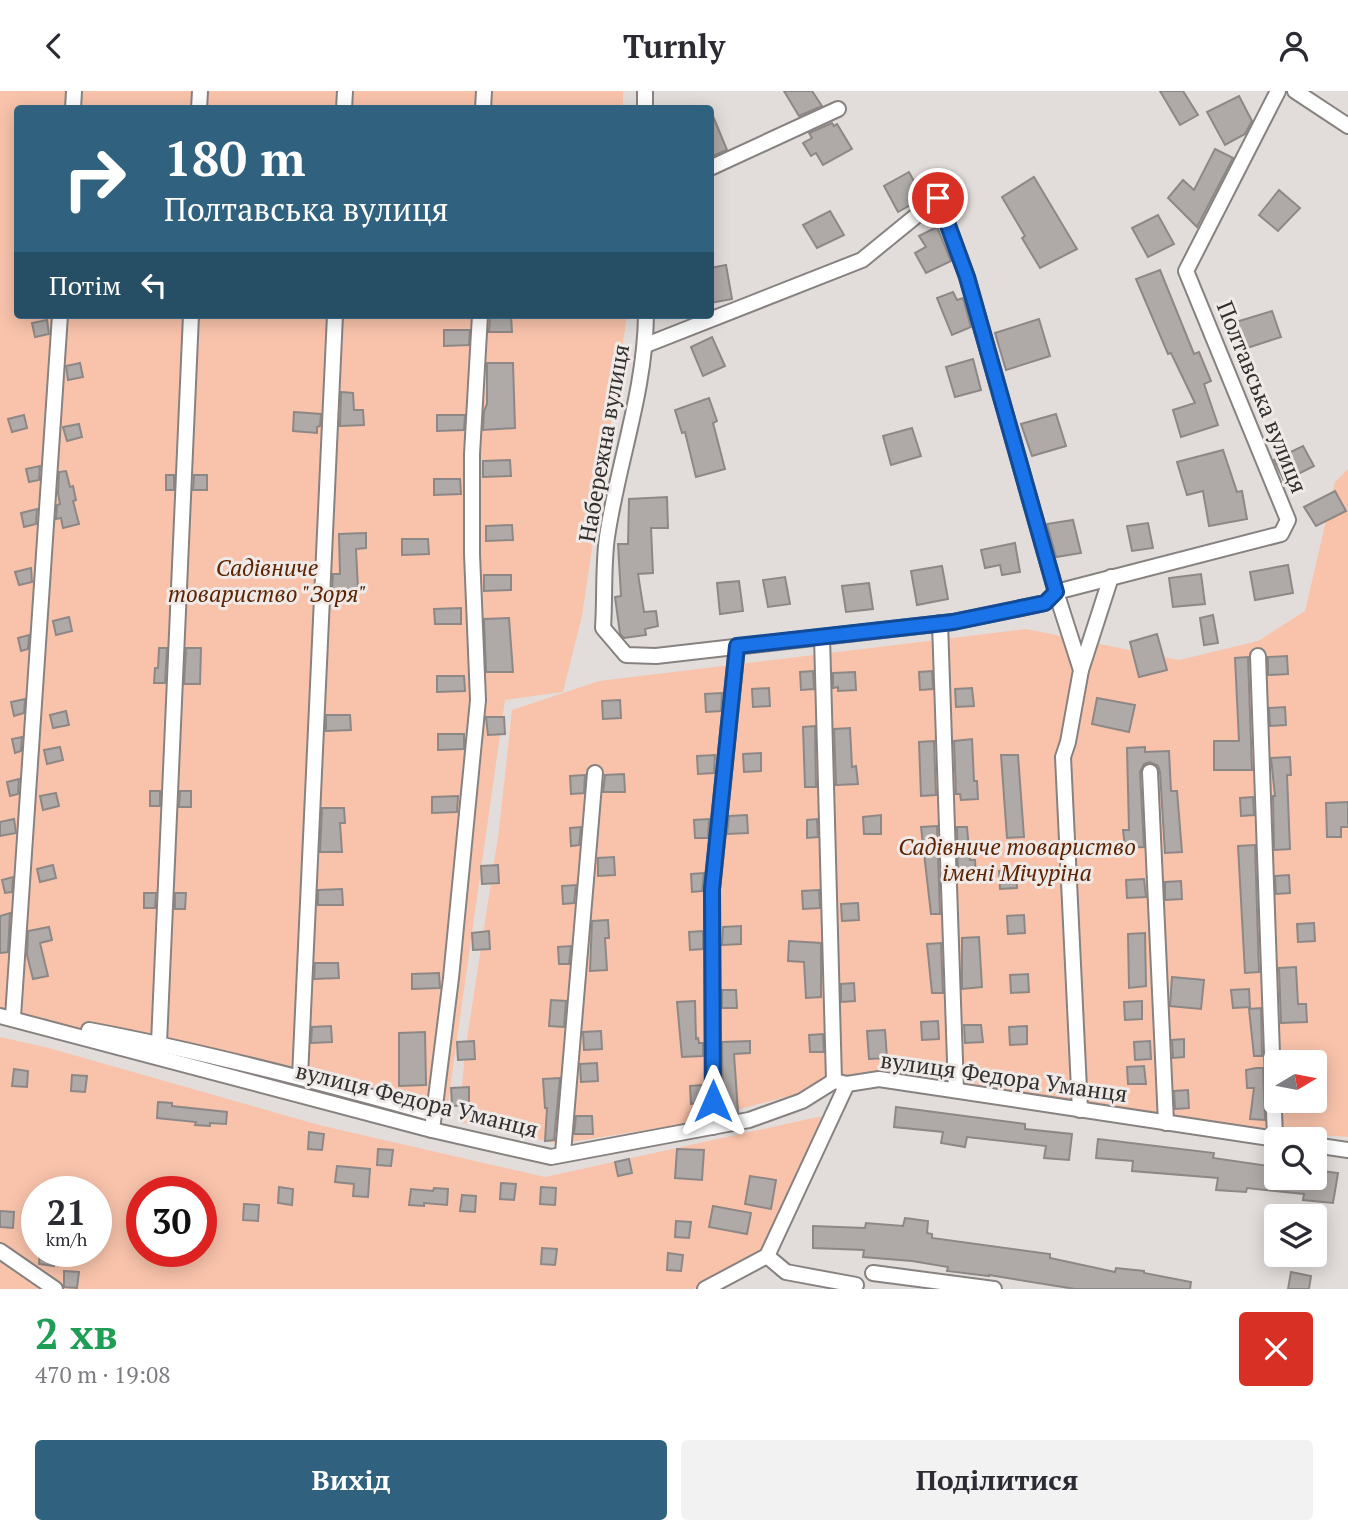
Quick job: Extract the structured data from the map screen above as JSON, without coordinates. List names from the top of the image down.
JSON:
{
  "streets": {
    "street": ["Полтавська вулиця", "Набережна вулиця", "вулиця Федора Уманця"]
  },
  "crossings": [
    ["Полтавська вулиця", "Набережна вулиця"]
  ],
  "parks": ["Садівниче товариство \"Зоря\"", "Садівниче товариство імені Мічуріна"],
  "north": "right",
  "page": {
    "header": "Turnly",
    "turn": ["180 m", "Полтавська вулиця"],
    "then": "Потім",
    "speed": "21 km/h",
    "limit": "30",
    "heading": ["2 хв", "470 m · 19:08"],
    "buttons": ["Вихід", "Поділитися"]
  }
}
